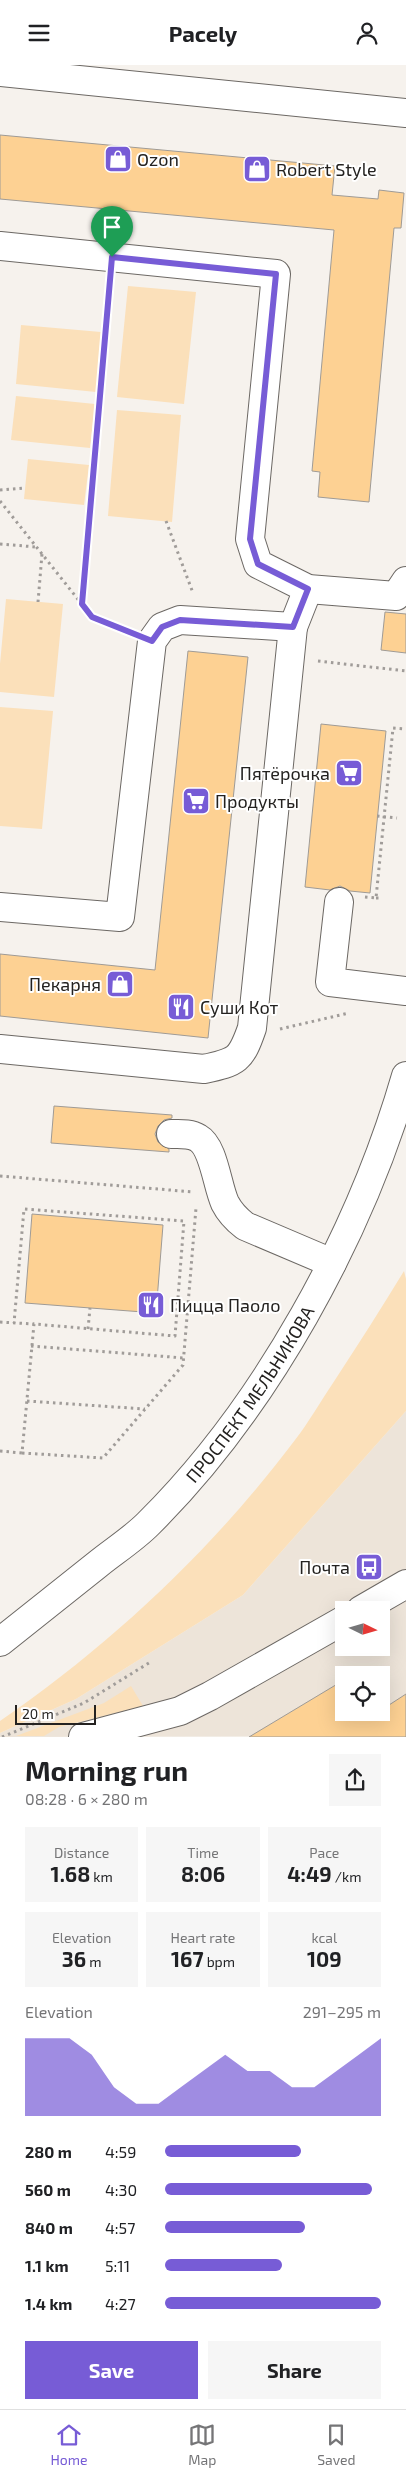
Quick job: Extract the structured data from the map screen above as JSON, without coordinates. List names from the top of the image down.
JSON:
{
  "streets": {
    "street": ["ПРОСПЕКТ МЕЛЬНИКОВА"]
  },
  "places": {
    "shop": ["Ozon", "Robert Style", "Пекарня"],
    "supermarket": ["Пятёрочка", "Продукты"],
    "restaurant": ["Суши Кот", "Пицца Паоло"],
    "bus stop": ["Почта"]
  },
  "scale_bar": "20 m",
  "north": "right",
  "page": {
    "header": "Pacely",
    "scale": "20 m",
    "heading": ["Morning run", "08:28 · 6 × 280 m"],
    "stats": [
      ["Distance", "1.68 km"],
      ["Time", "8:06"],
      ["Pace", "4:49 /km"],
      ["Elevation", "36 m"],
      ["Heart rate", "167 bpm"],
      ["kcal", "109"]
    ],
    "chart": ["Elevation", "291–295 m"],
    "list": [
      {
        "name": "280 m",
        "note": "4:59"
      },
      {
        "name": "560 m",
        "note": "4:30"
      },
      {
        "name": "840 m",
        "note": "4:57"
      },
      {
        "name": "1.1 km",
        "note": "5:11"
      },
      {
        "name": "1.4 km",
        "note": "4:27"
      }
    ],
    "buttons": ["Save", "Share"],
    "tabs": ["Home", "Map", "Saved"]
  }
}
